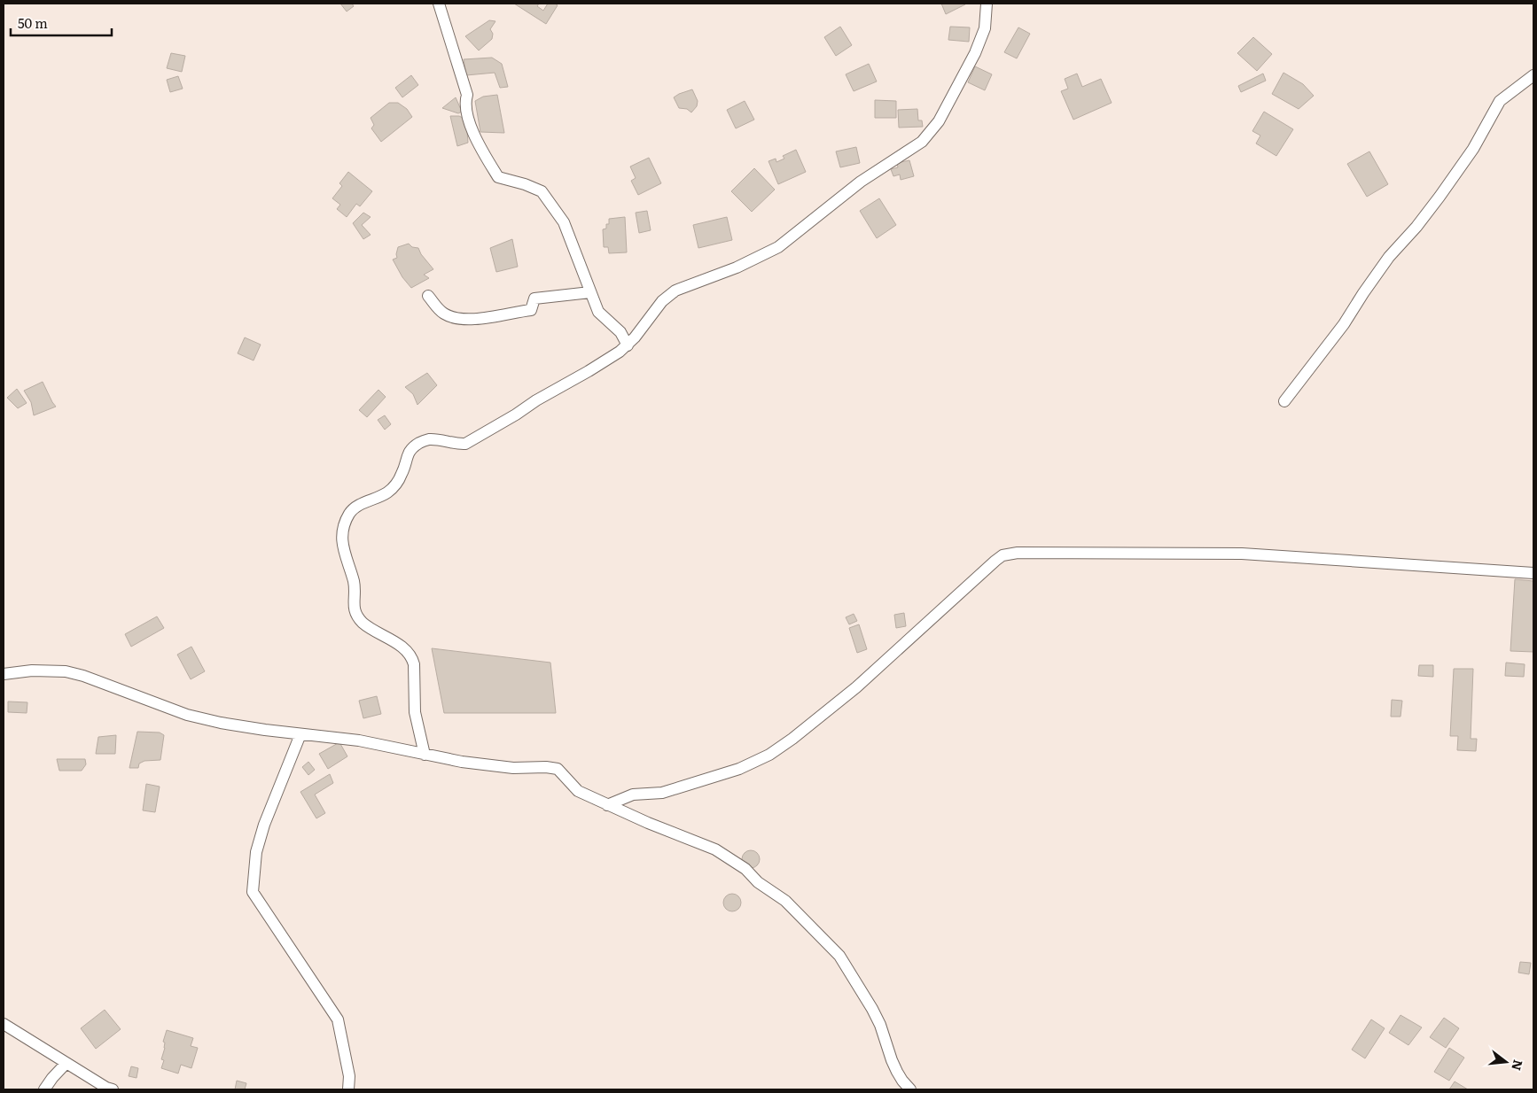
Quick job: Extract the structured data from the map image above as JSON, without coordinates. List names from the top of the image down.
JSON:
{
  "scale_bar": "50 m",
  "north": "right"
}
